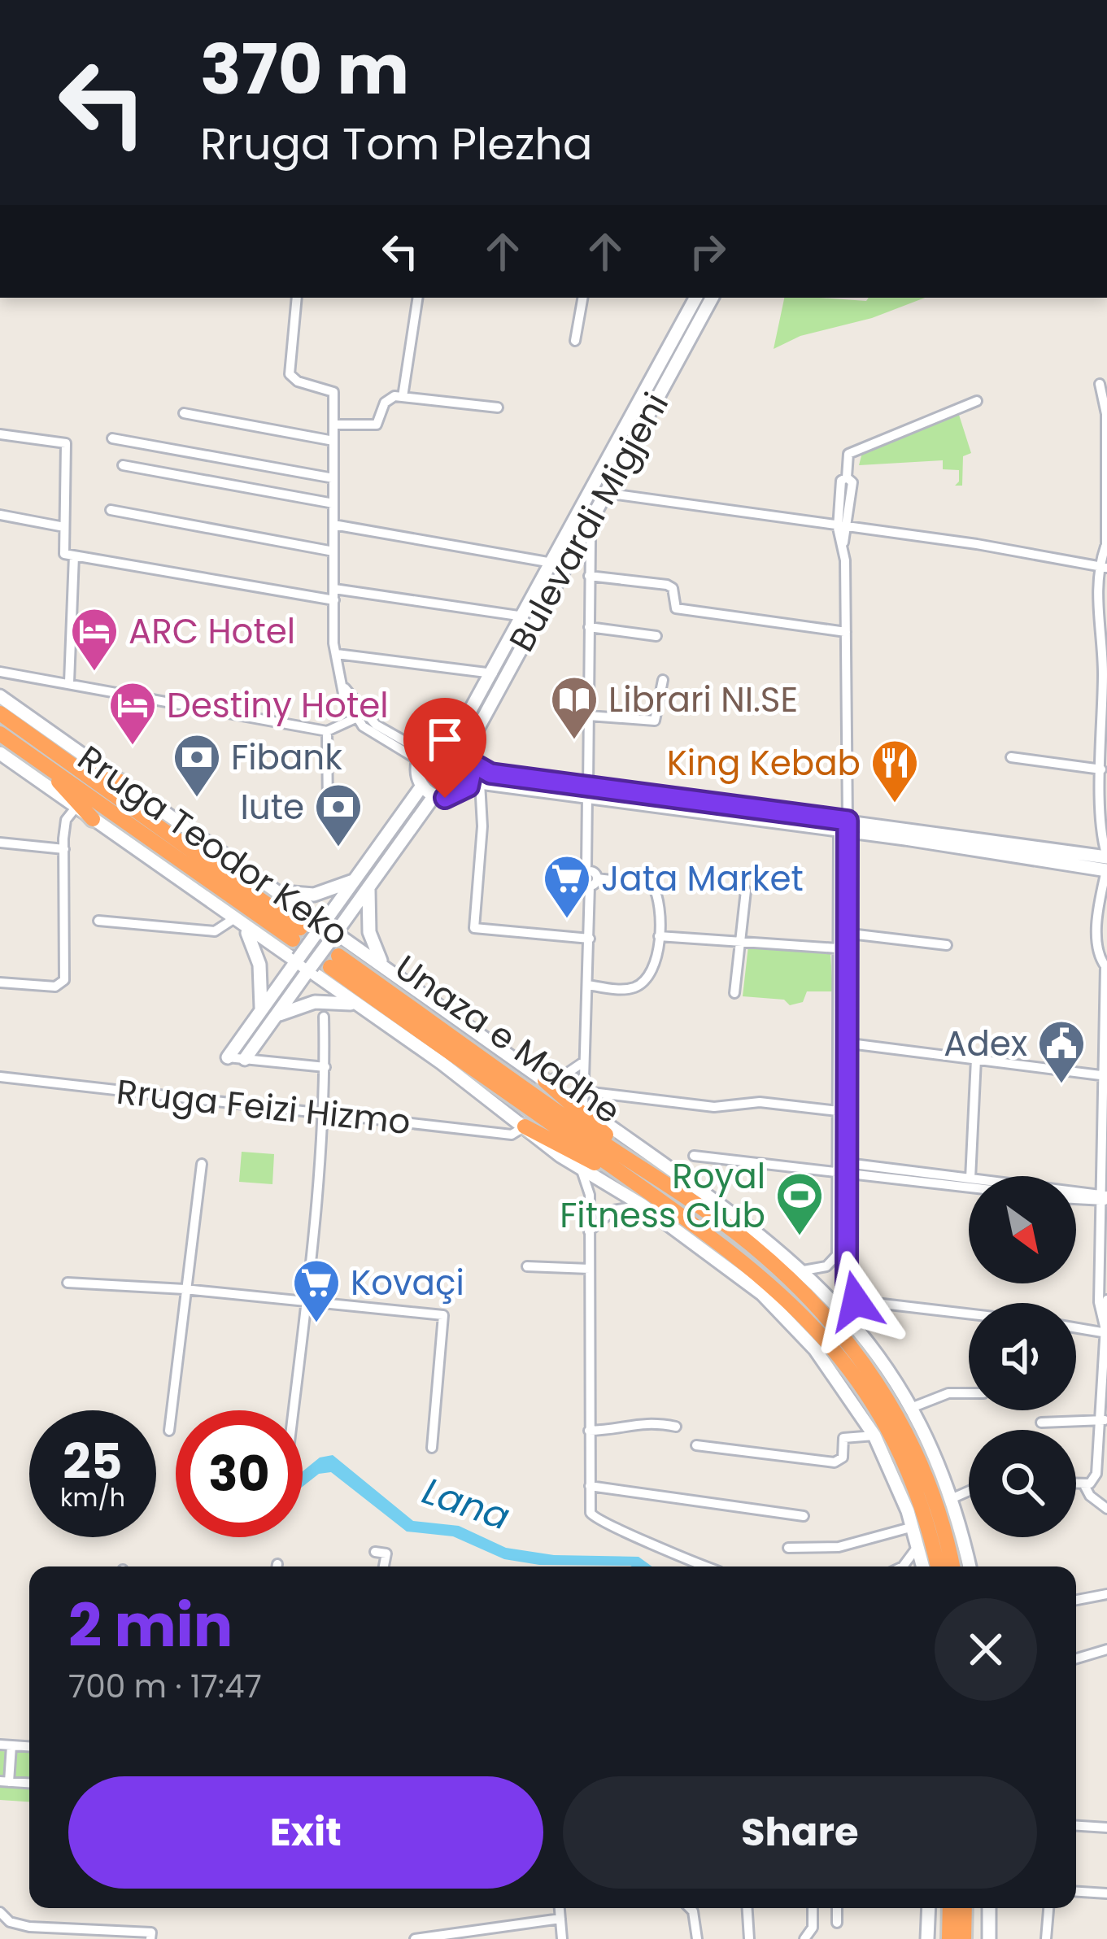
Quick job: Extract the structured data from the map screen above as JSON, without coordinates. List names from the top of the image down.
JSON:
{
  "streets": {
    "highway": ["Unaza e Madhe"],
    "main road": ["Bulevardi Migjeni", "Rruga Teodor Keko"],
    "street": ["Rruga Feizi Hizmo"]
  },
  "crossings": [
    ["Rruga Teodor Keko", "Rruga Feizi Hizmo"]
  ],
  "water": ["Lana"],
  "places": {
    "hotel": ["ARC Hotel", "Destiny Hotel"],
    "library": ["Librari NI.SE"],
    "bank": ["Fibank", "Iute"],
    "restaurant": ["King Kebab"],
    "supermarket": ["Jata Market", "Kovaçi"],
    "public building": ["Adex"],
    "sports": ["Royal Fitness Club"]
  },
  "north": "bottom right",
  "page": {
    "turn": ["370 m", "Rruga Tom Plezha"],
    "speed": "25 km/h",
    "limit": "30",
    "heading": ["2 min", "700 m · 17:47"],
    "buttons": ["Exit", "Share"]
  }
}
